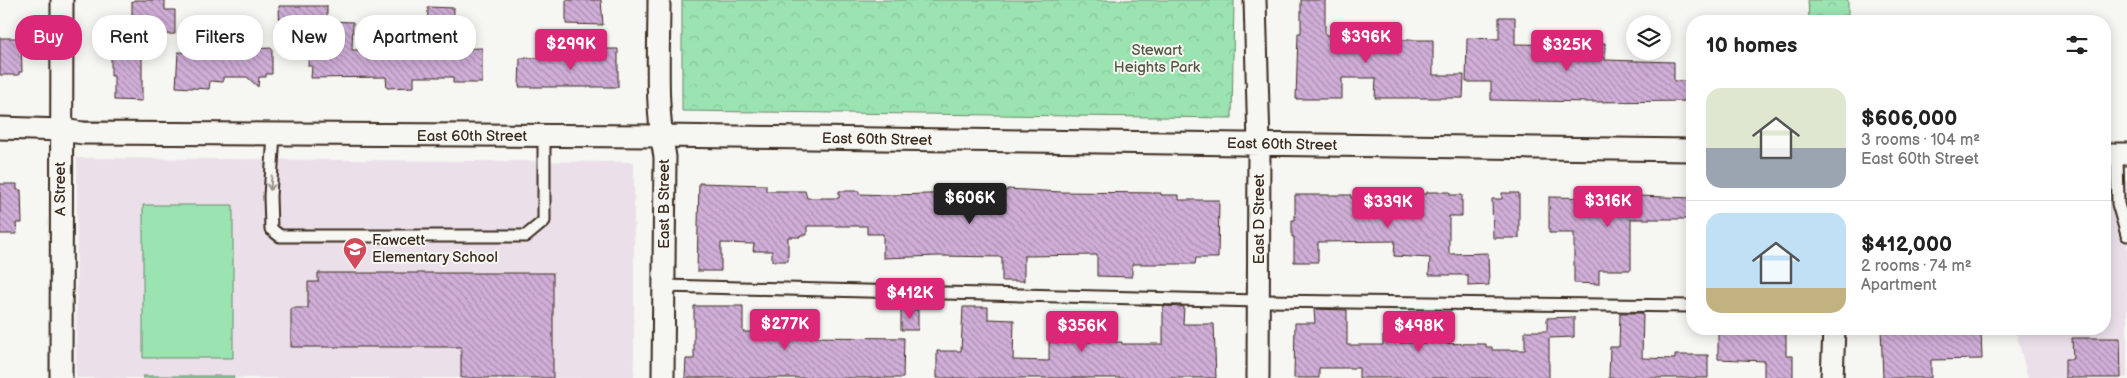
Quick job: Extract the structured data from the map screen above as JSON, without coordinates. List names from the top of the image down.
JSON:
{
  "streets": {
    "street": [
      "East 60th Street",
      "A Street",
      "East B Street",
      "East D Street"
    ]
  },
  "crossings": [
    ["East 60th Street", "A Street"],
    ["East 60th Street", "East B Street"],
    ["East 60th Street", "East D Street"]
  ],
  "parks": ["Stewart Heights Park"],
  "places": {
    "school or university": ["Fawcett Elementary School"]
  },
  "page": {
    "chip": [
      "Buy",
      "Rent",
      "Filters",
      "New",
      "Apartment"
    ],
    "heading": "10 homes",
    "price": [
      "$396K",
      "$299K",
      "$325K",
      "$606K",
      "$316K",
      "$339K",
      "$412K",
      "$277K",
      "$356K",
      "$498K"
    ],
    "list": [
      {
        "name": "$606,000",
        "note": "3 rooms · 104 m² · East 60th Street"
      },
      {
        "name": "$412,000",
        "note": "2 rooms · 74 m² · Apartment"
      }
    ]
  }
}
